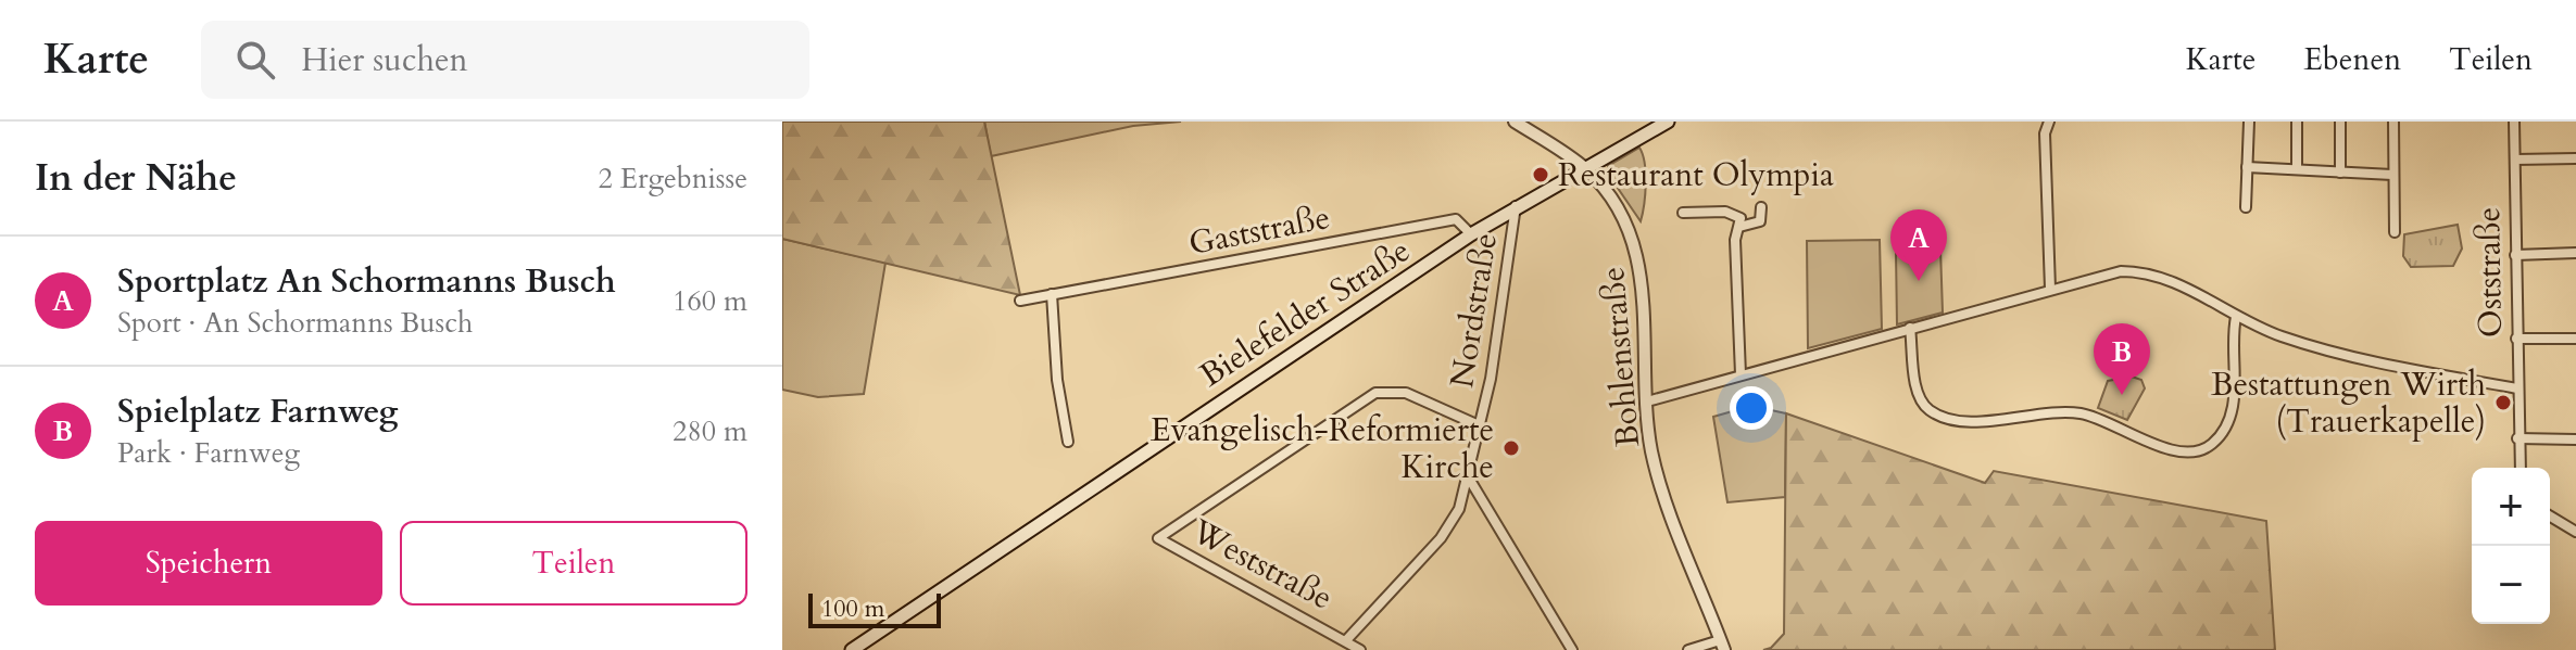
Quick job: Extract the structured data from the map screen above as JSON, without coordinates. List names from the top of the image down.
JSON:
{
  "streets": {
    "main road": ["Bielefelder Straße"],
    "street": [
      "Gaststraße",
      "Oststraße",
      "Nordstraße",
      "Bohlenstraße",
      "Weststraße"
    ]
  },
  "crossings": [
    ["Gaststraße", "Bielefelder Straße"],
    ["Nordstraße", "Bielefelder Straße"],
    ["Nordstraße", "Weststraße"],
    ["Bielefelder Straße", "Bohlenstraße"]
  ],
  "places": ["Restaurant Olympia", "Bestattungen Wirth (Trauerkapelle)", "Evangelisch-Reformierte Kirche"],
  "scale_bar": "100 m",
  "page": {
    "header": "Karte",
    "search": "Hier suchen",
    "nav": ["Karte", "Ebenen", "Teilen"],
    "heading": ["In der Nähe", "2 Ergebnisse"],
    "pins": ["A", "B"],
    "list": [
      {
        "mark": "A",
        "name": "Sportplatz An Schormanns Busch",
        "note": "Sport · An Schormanns Busch",
        "value": "160 m"
      },
      {
        "mark": "B",
        "name": "Spielplatz Farnweg",
        "note": "Park · Farnweg",
        "value": "280 m"
      }
    ],
    "map_buttons": ["+", "−"],
    "buttons": ["Speichern", "Teilen"],
    "scale": "100 m"
  }
}
